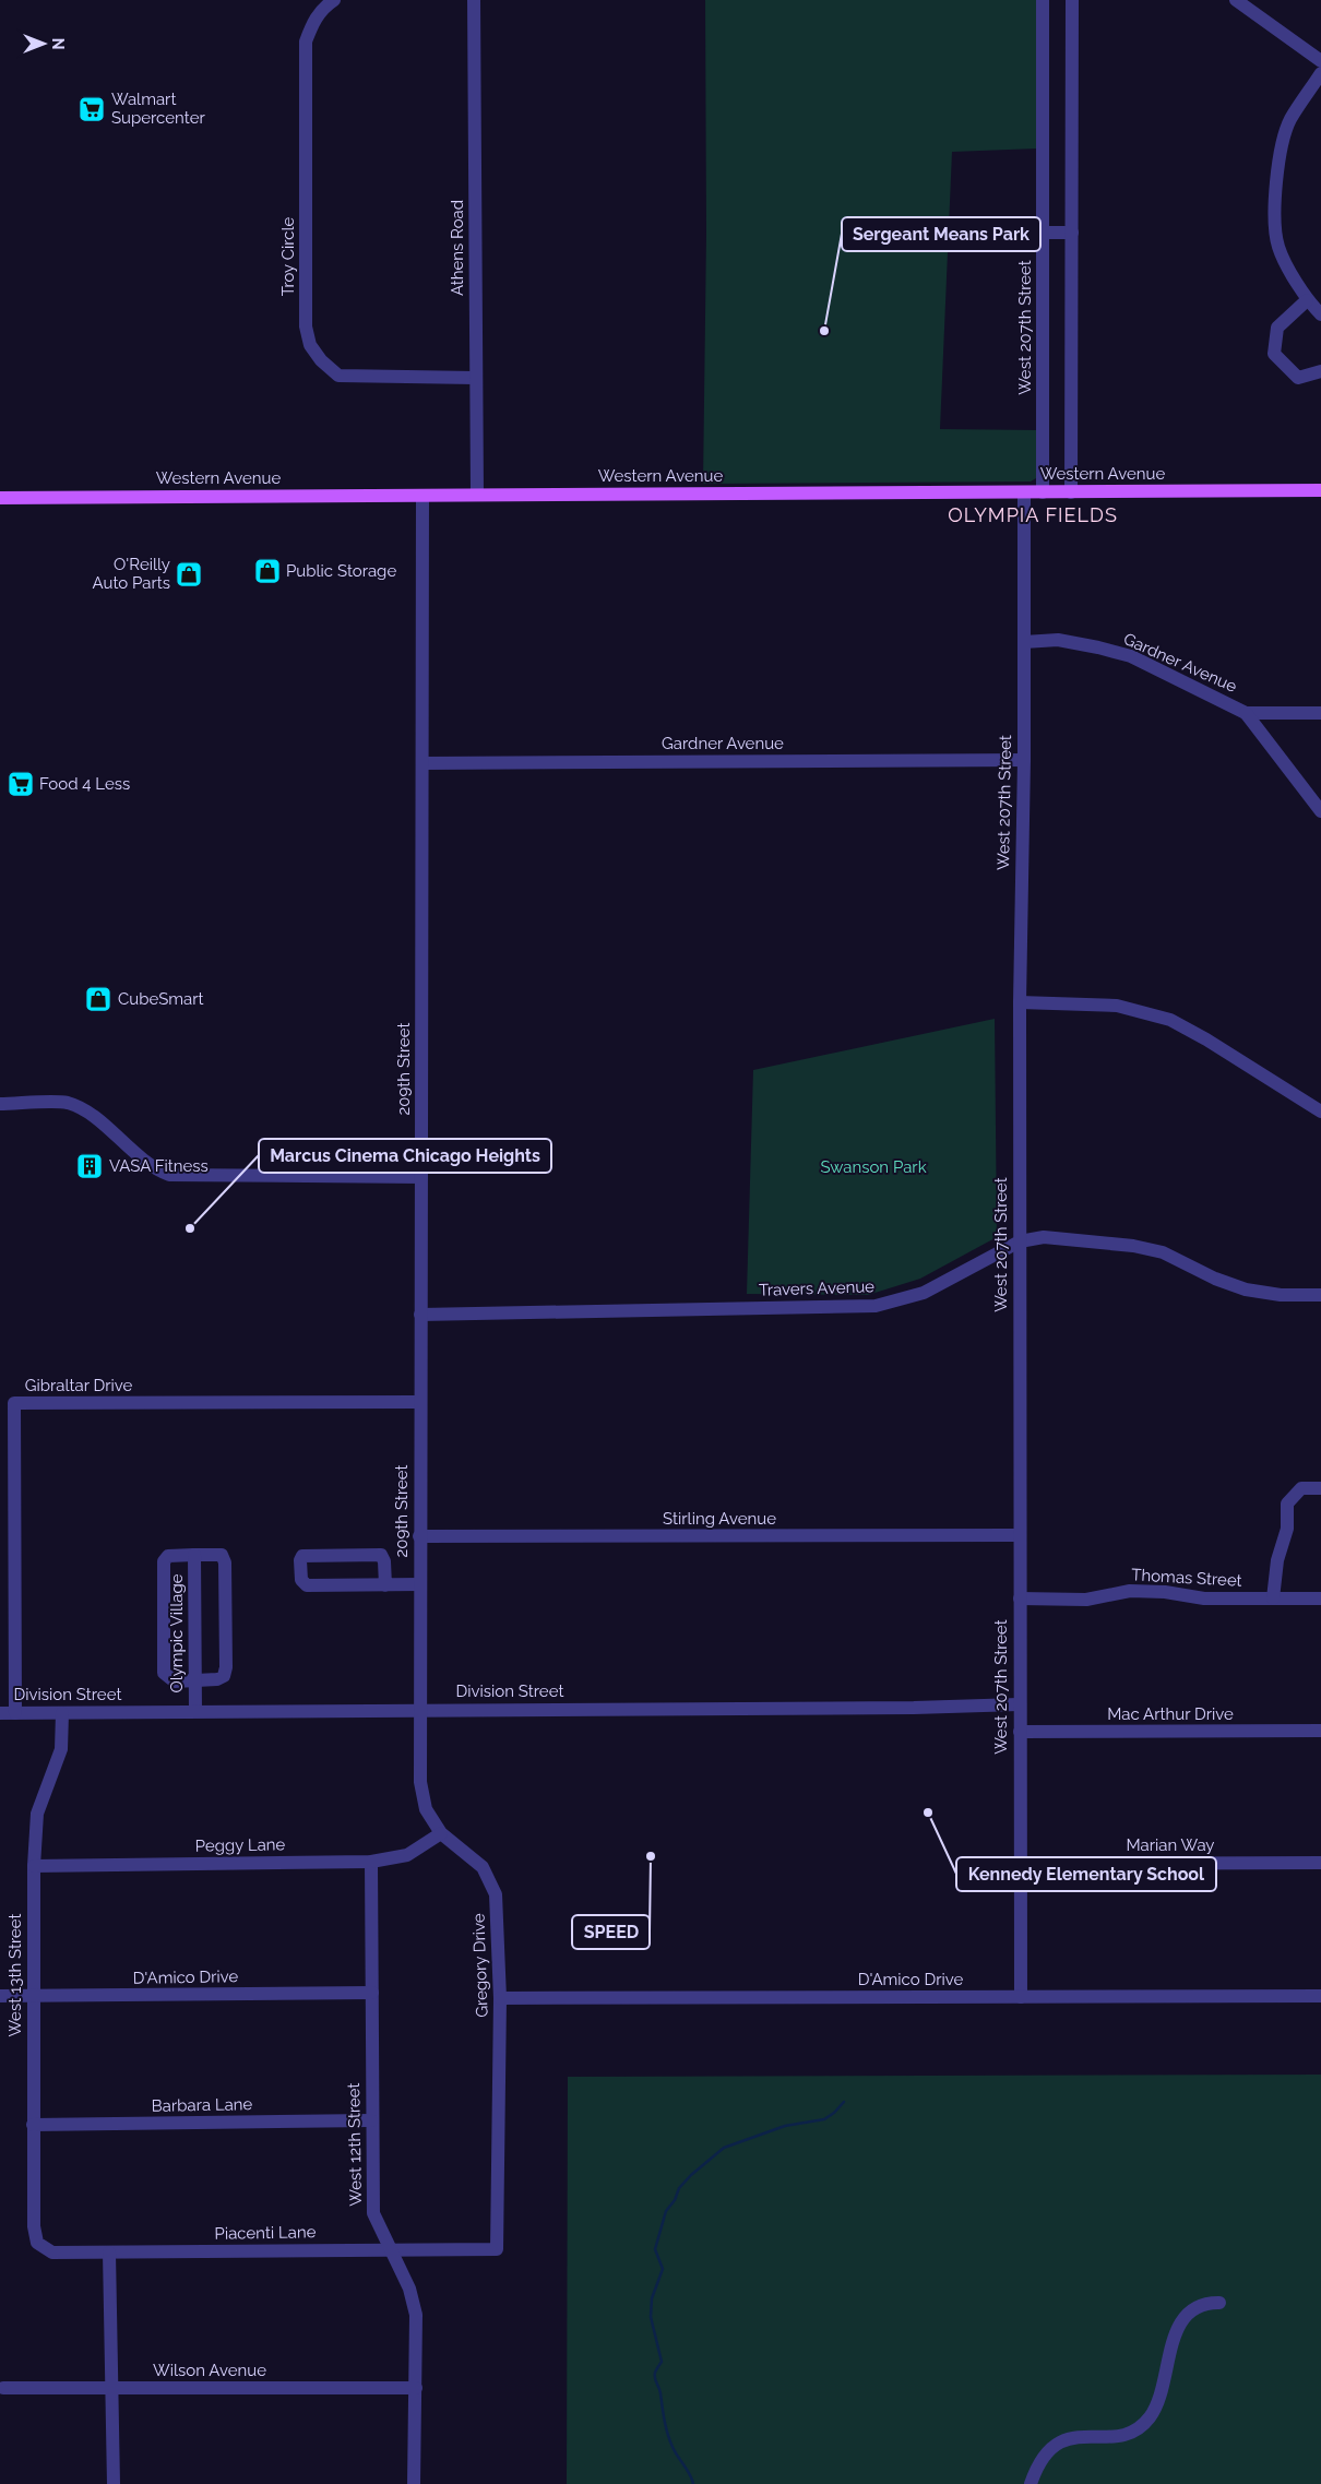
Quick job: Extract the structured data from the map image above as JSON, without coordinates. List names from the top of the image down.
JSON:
{
  "streets": {
    "main road": ["Western Avenue"],
    "street": [
      "Athens Road",
      "Troy Circle",
      "West 207th Street",
      "Gardner Avenue",
      "209th Street",
      "Travers Avenue",
      "Gibraltar Drive",
      "Stirling Avenue",
      "Thomas Street",
      "Olympic Village",
      "Division Street",
      "Mac Arthur Drive",
      "Peggy Lane",
      "Marian Way",
      "Gregory Drive",
      "West 13th Street",
      "D'Amico Drive",
      "Barbara Lane",
      "West 12th Street",
      "Piacenti Lane",
      "Wilson Avenue"
    ]
  },
  "crossings": [
    ["Athens Road", "Troy Circle"],
    ["Athens Road", "Western Avenue"],
    ["West 207th Street", "Western Avenue"],
    ["West 207th Street", "Gardner Avenue"],
    ["West 207th Street", "Travers Avenue"],
    ["West 207th Street", "Stirling Avenue"],
    ["West 207th Street", "Thomas Street"],
    ["West 207th Street", "Division Street"],
    ["West 207th Street", "Mac Arthur Drive"],
    ["West 207th Street", "Marian Way"],
    ["West 207th Street", "D'Amico Drive"],
    ["Western Avenue", "209th Street"],
    ["Gardner Avenue", "209th Street"],
    ["209th Street", "Travers Avenue"],
    ["209th Street", "Gibraltar Drive"],
    ["209th Street", "Stirling Avenue"],
    ["209th Street", "Division Street"],
    ["209th Street", "Gregory Drive"],
    ["Gibraltar Drive", "Division Street"],
    ["Olympic Village", "Division Street"],
    ["Division Street", "Gregory Drive"],
    ["Division Street", "West 13th Street"],
    ["Peggy Lane", "Gregory Drive"],
    ["Peggy Lane", "West 13th Street"],
    ["Peggy Lane", "West 12th Street"],
    ["Gregory Drive", "D'Amico Drive"],
    ["Gregory Drive", "Piacenti Lane"],
    ["West 13th Street", "D'Amico Drive"],
    ["West 13th Street", "Barbara Lane"],
    ["West 13th Street", "Piacenti Lane"],
    ["D'Amico Drive", "West 12th Street"],
    ["Barbara Lane", "West 12th Street"],
    ["West 12th Street", "Piacenti Lane"],
    ["West 12th Street", "Wilson Avenue"]
  ],
  "districts": ["OLYMPIA FIELDS"],
  "parks": ["Swanson Park"],
  "places": {
    "supermarket": ["Walmart Supercenter", "Food 4 Less"],
    "other": [
      "Sergeant Means Park",
      "Marcus Cinema Chicago Heights",
      "Kennedy Elementary School",
      "SPEED"
    ],
    "shop": ["Public Storage", "O'Reilly Auto Parts", "CubeSmart"],
    "building": ["VASA Fitness"]
  },
  "north": "right"
}
